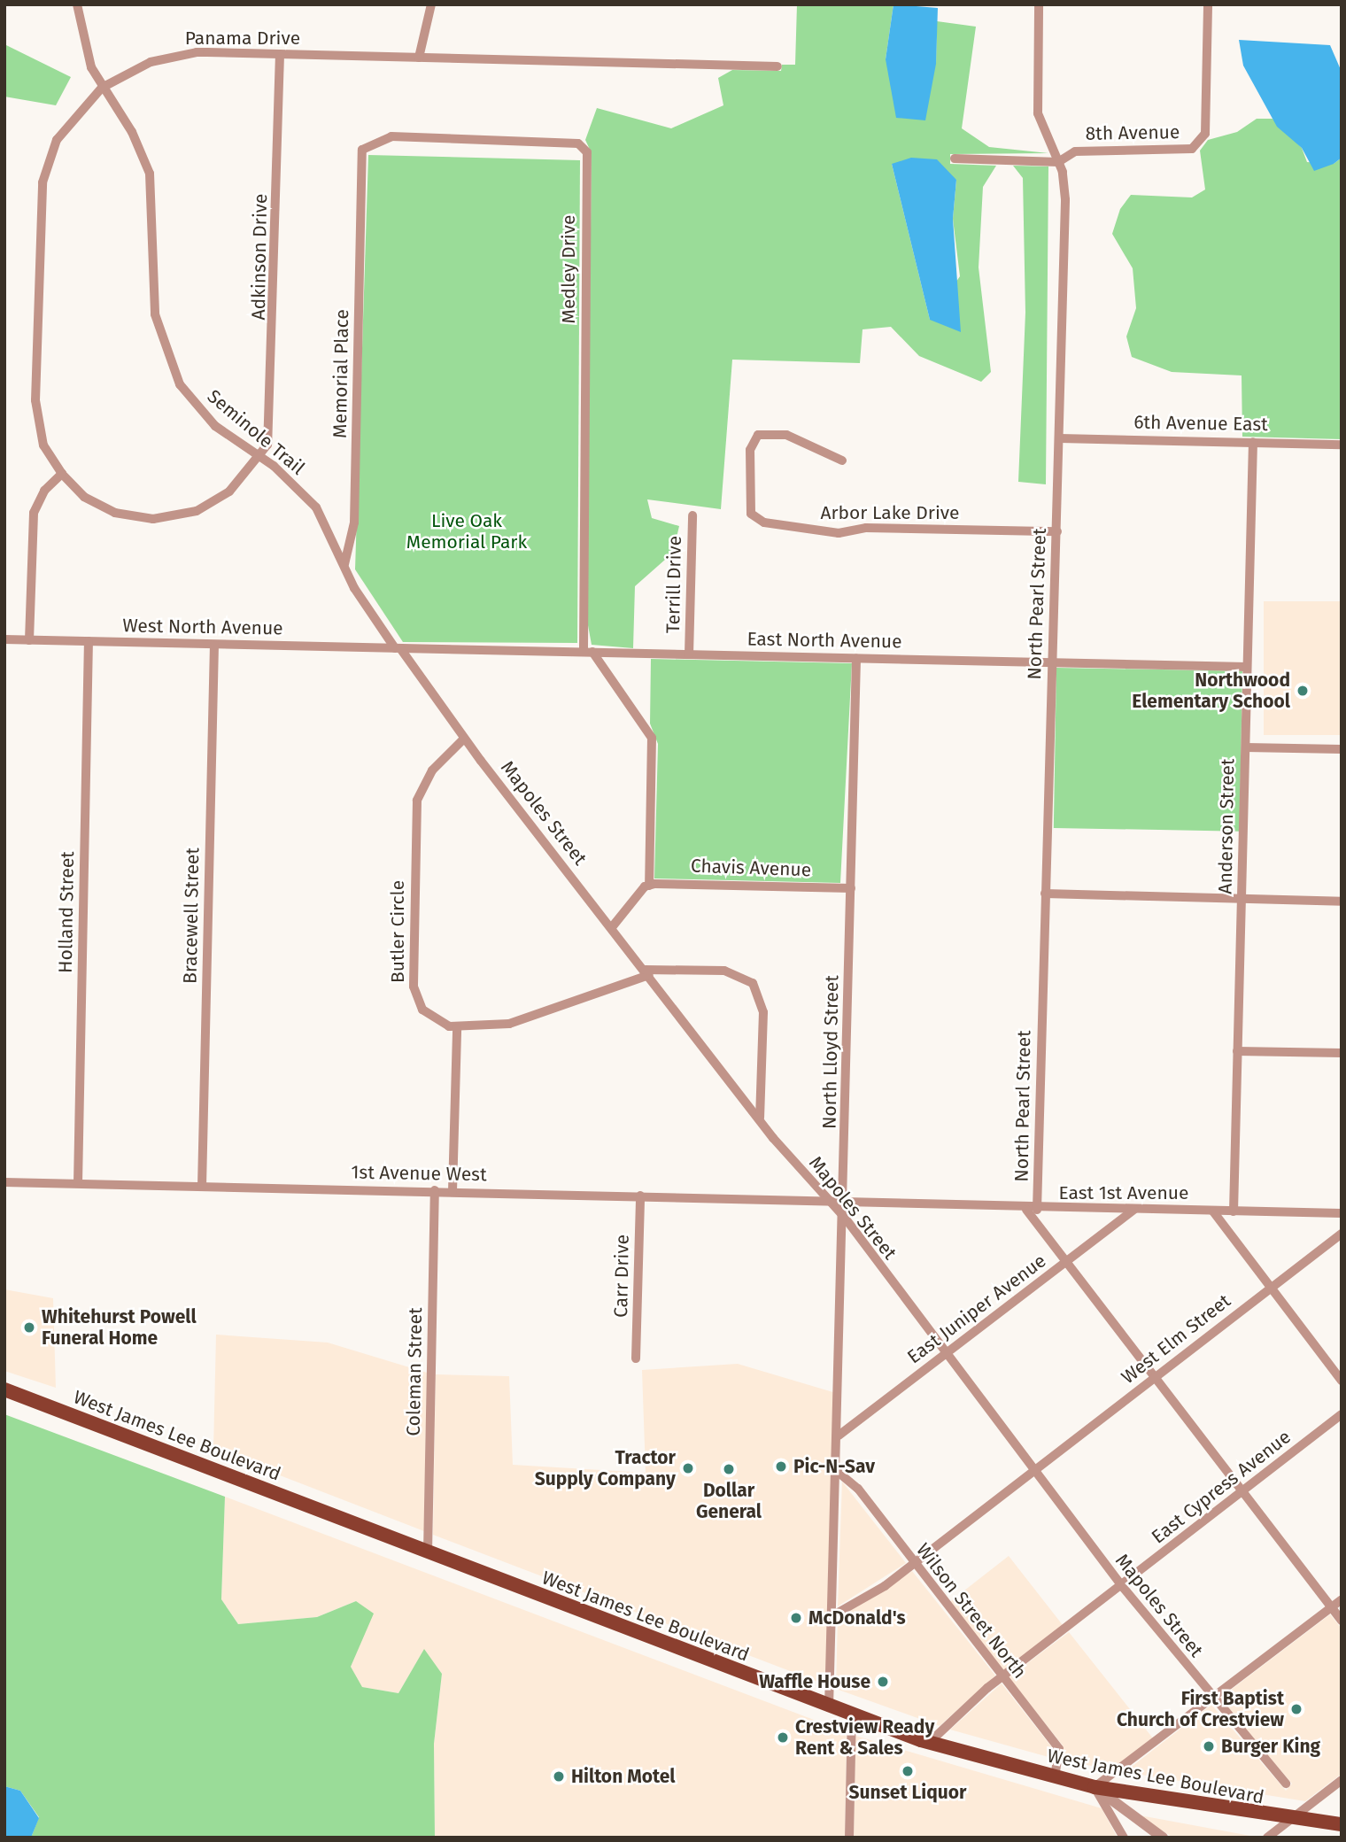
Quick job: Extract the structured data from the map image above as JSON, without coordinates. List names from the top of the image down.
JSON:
{
  "streets": {
    "main road": ["West James Lee Boulevard"],
    "street": [
      "Panama Drive",
      "8th Avenue",
      "Adkinson Drive",
      "Medley Drive",
      "Memorial Place",
      "6th Avenue East",
      "Seminole Trail",
      "Arbor Lake Drive",
      "Terrill Drive",
      "North Pearl Street",
      "West North Avenue",
      "East North Avenue",
      "Mapoles Street",
      "Anderson Street",
      "Chavis Avenue",
      "Holland Street",
      "Bracewell Street",
      "Butler Circle",
      "North Lloyd Street",
      "1st Avenue West",
      "East 1st Avenue",
      "Carr Drive",
      "East Juniper Avenue",
      "West Elm Street",
      "Coleman Street",
      "East Cypress Avenue",
      "Wilson Street North"
    ]
  },
  "crossings": [
    ["Panama Drive", "Adkinson Drive"],
    ["Panama Drive", "Seminole Trail"],
    ["8th Avenue", "North Pearl Street"],
    ["Adkinson Drive", "Seminole Trail"],
    ["Medley Drive", "Memorial Place"],
    ["Medley Drive", "East North Avenue"],
    ["Memorial Place", "Seminole Trail"],
    ["6th Avenue East", "North Pearl Street"],
    ["6th Avenue East", "Anderson Street"],
    ["Seminole Trail", "West North Avenue"],
    ["Seminole Trail", "East North Avenue"],
    ["Seminole Trail", "Mapoles Street"],
    ["Arbor Lake Drive", "North Pearl Street"],
    ["Terrill Drive", "East North Avenue"],
    ["North Pearl Street", "East North Avenue"],
    ["North Pearl Street", "East 1st Avenue"],
    ["North Pearl Street", "East Juniper Avenue"],
    ["North Pearl Street", "West Elm Street"],
    ["North Pearl Street", "East Cypress Avenue"],
    ["West North Avenue", "East North Avenue"],
    ["West North Avenue", "Mapoles Street"],
    ["West North Avenue", "Holland Street"],
    ["West North Avenue", "Bracewell Street"],
    ["East North Avenue", "Mapoles Street"],
    ["East North Avenue", "Anderson Street"],
    ["East North Avenue", "North Lloyd Street"],
    ["Mapoles Street", "Butler Circle"],
    ["Mapoles Street", "North Lloyd Street"],
    ["Mapoles Street", "1st Avenue West"],
    ["Mapoles Street", "East 1st Avenue"],
    ["Mapoles Street", "East Juniper Avenue"],
    ["Mapoles Street", "West Elm Street"],
    ["Mapoles Street", "East Cypress Avenue"],
    ["Anderson Street", "East 1st Avenue"],
    ["Chavis Avenue", "North Lloyd Street"],
    ["Holland Street", "1st Avenue West"],
    ["Bracewell Street", "1st Avenue West"],
    ["North Lloyd Street", "East 1st Avenue"],
    ["North Lloyd Street", "East Juniper Avenue"],
    ["North Lloyd Street", "West Elm Street"],
    ["North Lloyd Street", "West James Lee Boulevard"],
    ["North Lloyd Street", "Wilson Street North"],
    ["1st Avenue West", "East 1st Avenue"],
    ["1st Avenue West", "Carr Drive"],
    ["1st Avenue West", "Coleman Street"],
    ["East 1st Avenue", "East Juniper Avenue"],
    ["West Elm Street", "Wilson Street North"],
    ["Coleman Street", "West James Lee Boulevard"],
    ["West James Lee Boulevard", "East Cypress Avenue"],
    ["West James Lee Boulevard", "Wilson Street North"],
    ["East Cypress Avenue", "Wilson Street North"]
  ],
  "parks": ["Live Oak Memorial Park"],
  "places": [
    "Northwood Elementary School",
    "Whitehurst Powell Funeral Home",
    "Pic-N-Sav",
    "Tractor Supply Company",
    "Dollar General",
    "McDonald's",
    "Waffle House",
    "First Baptist Church of Crestview",
    "Crestview Ready Rent & Sales",
    "Burger King",
    "Sunset Liquor",
    "Hilton Motel"
  ]
}
